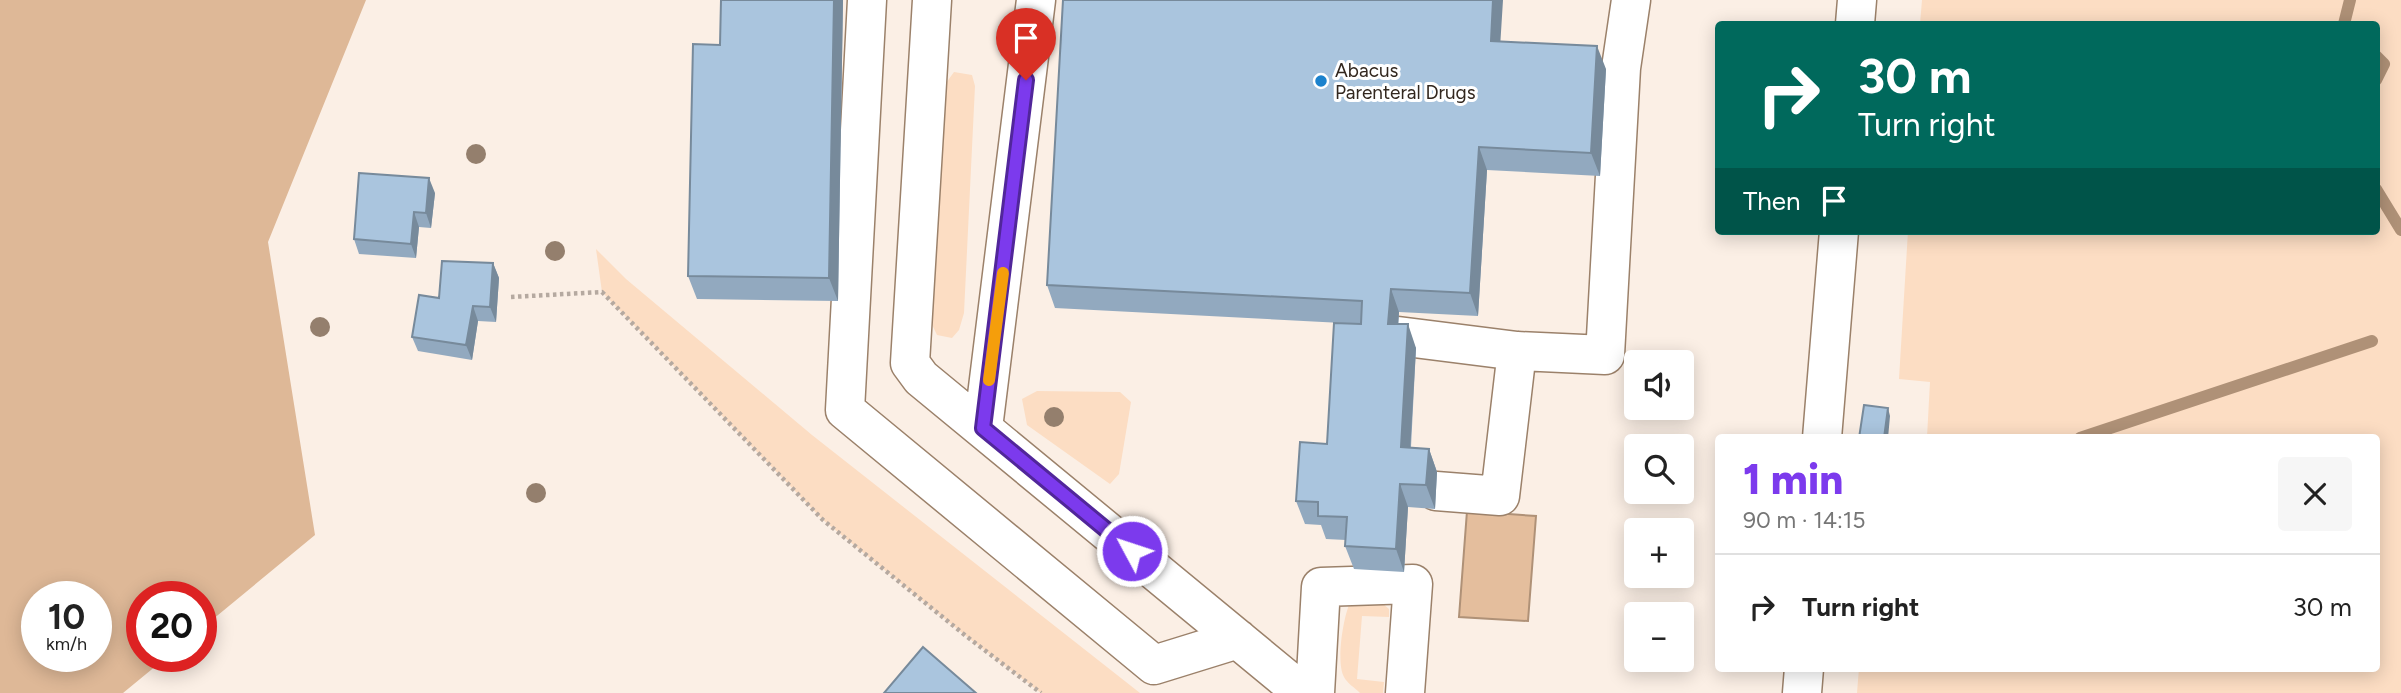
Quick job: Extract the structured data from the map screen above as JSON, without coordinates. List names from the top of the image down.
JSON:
{
  "places": ["Abacus Parenteral Drugs"],
  "page": {
    "turn": ["30 m", "Turn right"],
    "then": "Then",
    "map_buttons": ["+", "−"],
    "heading": ["1 min", "90 m · 14:15"],
    "list": [
      {
        "name": "Turn right",
        "value": "30 m"
      }
    ],
    "speed": "10 km/h",
    "limit": "20"
  }
}
